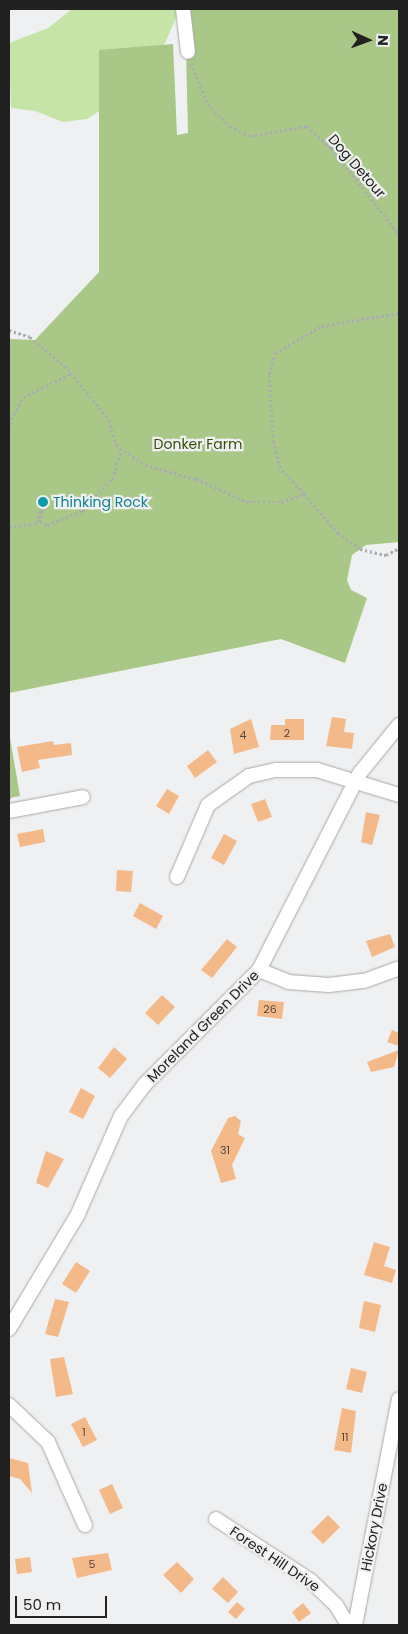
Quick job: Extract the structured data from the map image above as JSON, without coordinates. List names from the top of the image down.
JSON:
{
  "streets": {
    "street": ["Moreland Green Drive", "Hickory Drive", "Forest Hill Drive"],
    "path": ["Dog Detour"]
  },
  "parks": ["Donker Farm"],
  "places": ["Thinking Rock"],
  "house_numbers": [
    "2",
    "4",
    "26",
    "31",
    "1",
    "11",
    "5"
  ],
  "scale_bar": "50 m",
  "north": "right"
}
